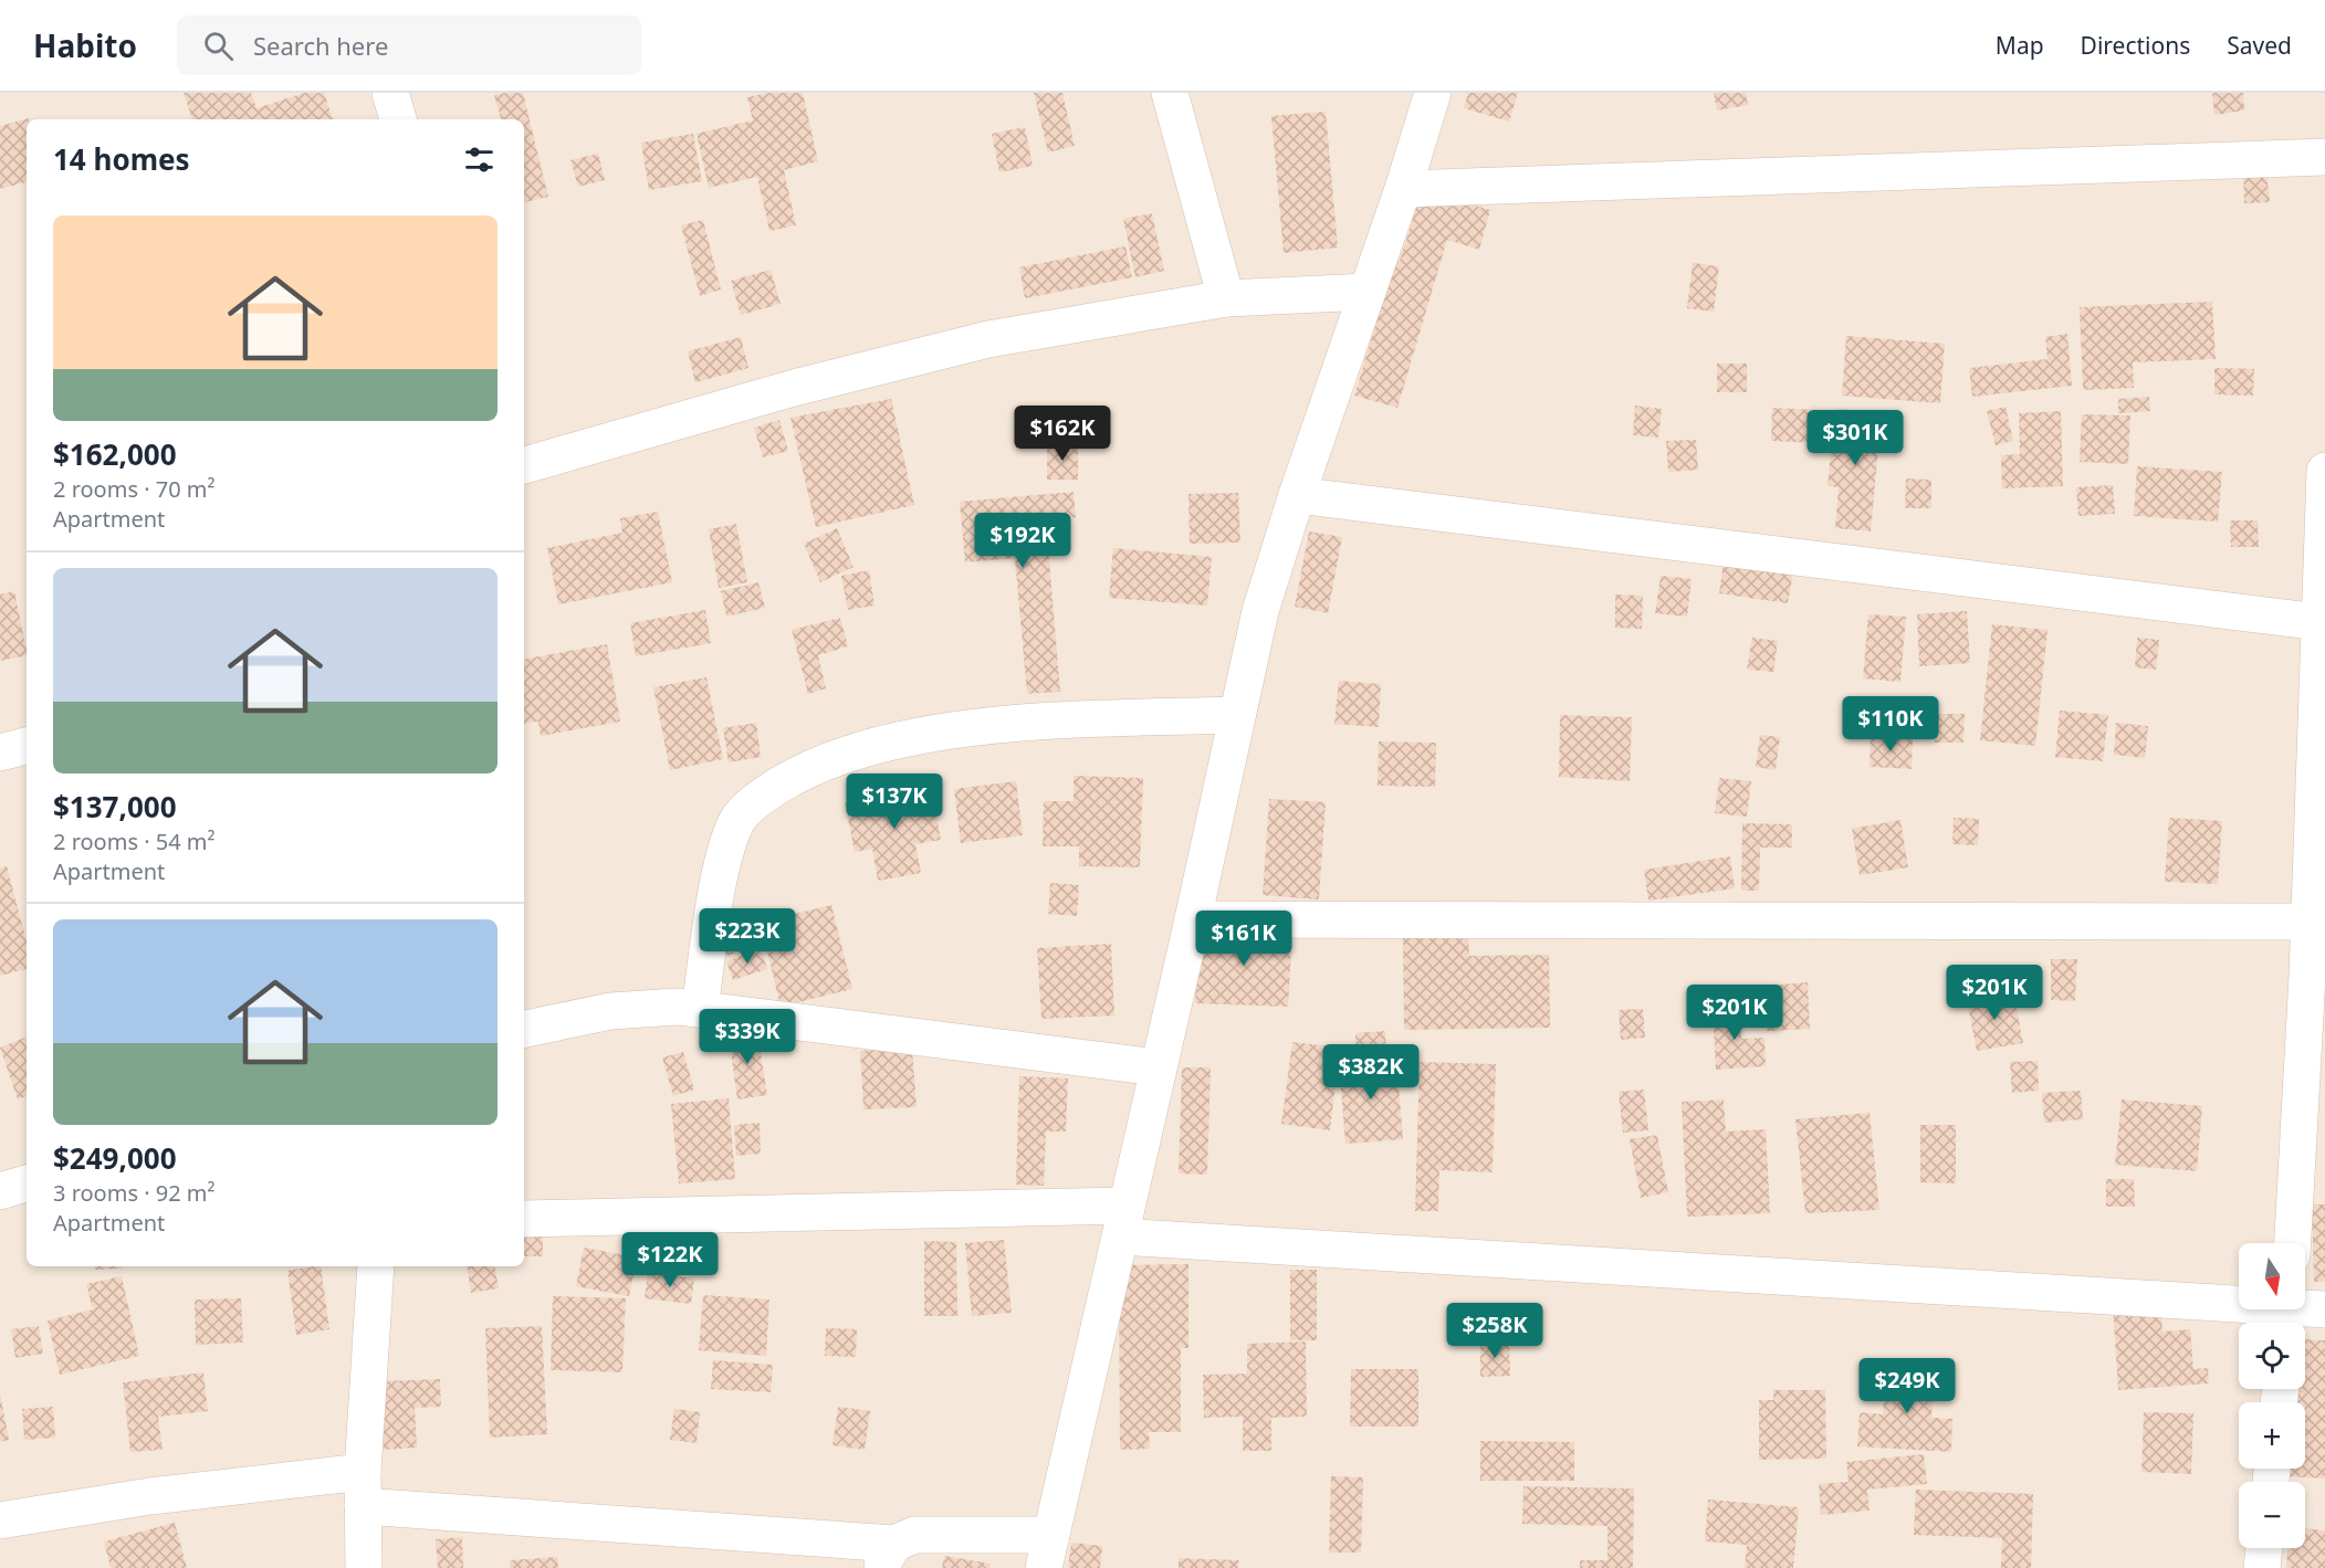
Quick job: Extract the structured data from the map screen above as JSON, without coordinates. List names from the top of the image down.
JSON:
{
  "north": "bottom",
  "page": {
    "header": "Habito",
    "search": "Search here",
    "nav": ["Map", "Directions", "Saved"],
    "heading": "14 homes",
    "list": [
      {
        "name": "$162,000",
        "note": "2 rooms · 70 m² · Apartment"
      },
      {
        "name": "$137,000",
        "note": "2 rooms · 54 m² · Apartment"
      },
      {
        "name": "$249,000",
        "note": "3 rooms · 92 m² · Apartment"
      }
    ],
    "price": [
      "$162K",
      "$301K",
      "$192K",
      "$110K",
      "$137K",
      "$223K",
      "$161K",
      "$201K",
      "$201K",
      "$339K",
      "$382K",
      "$122K",
      "$258K",
      "$249K"
    ],
    "map_buttons": ["+", "−"]
  }
}
